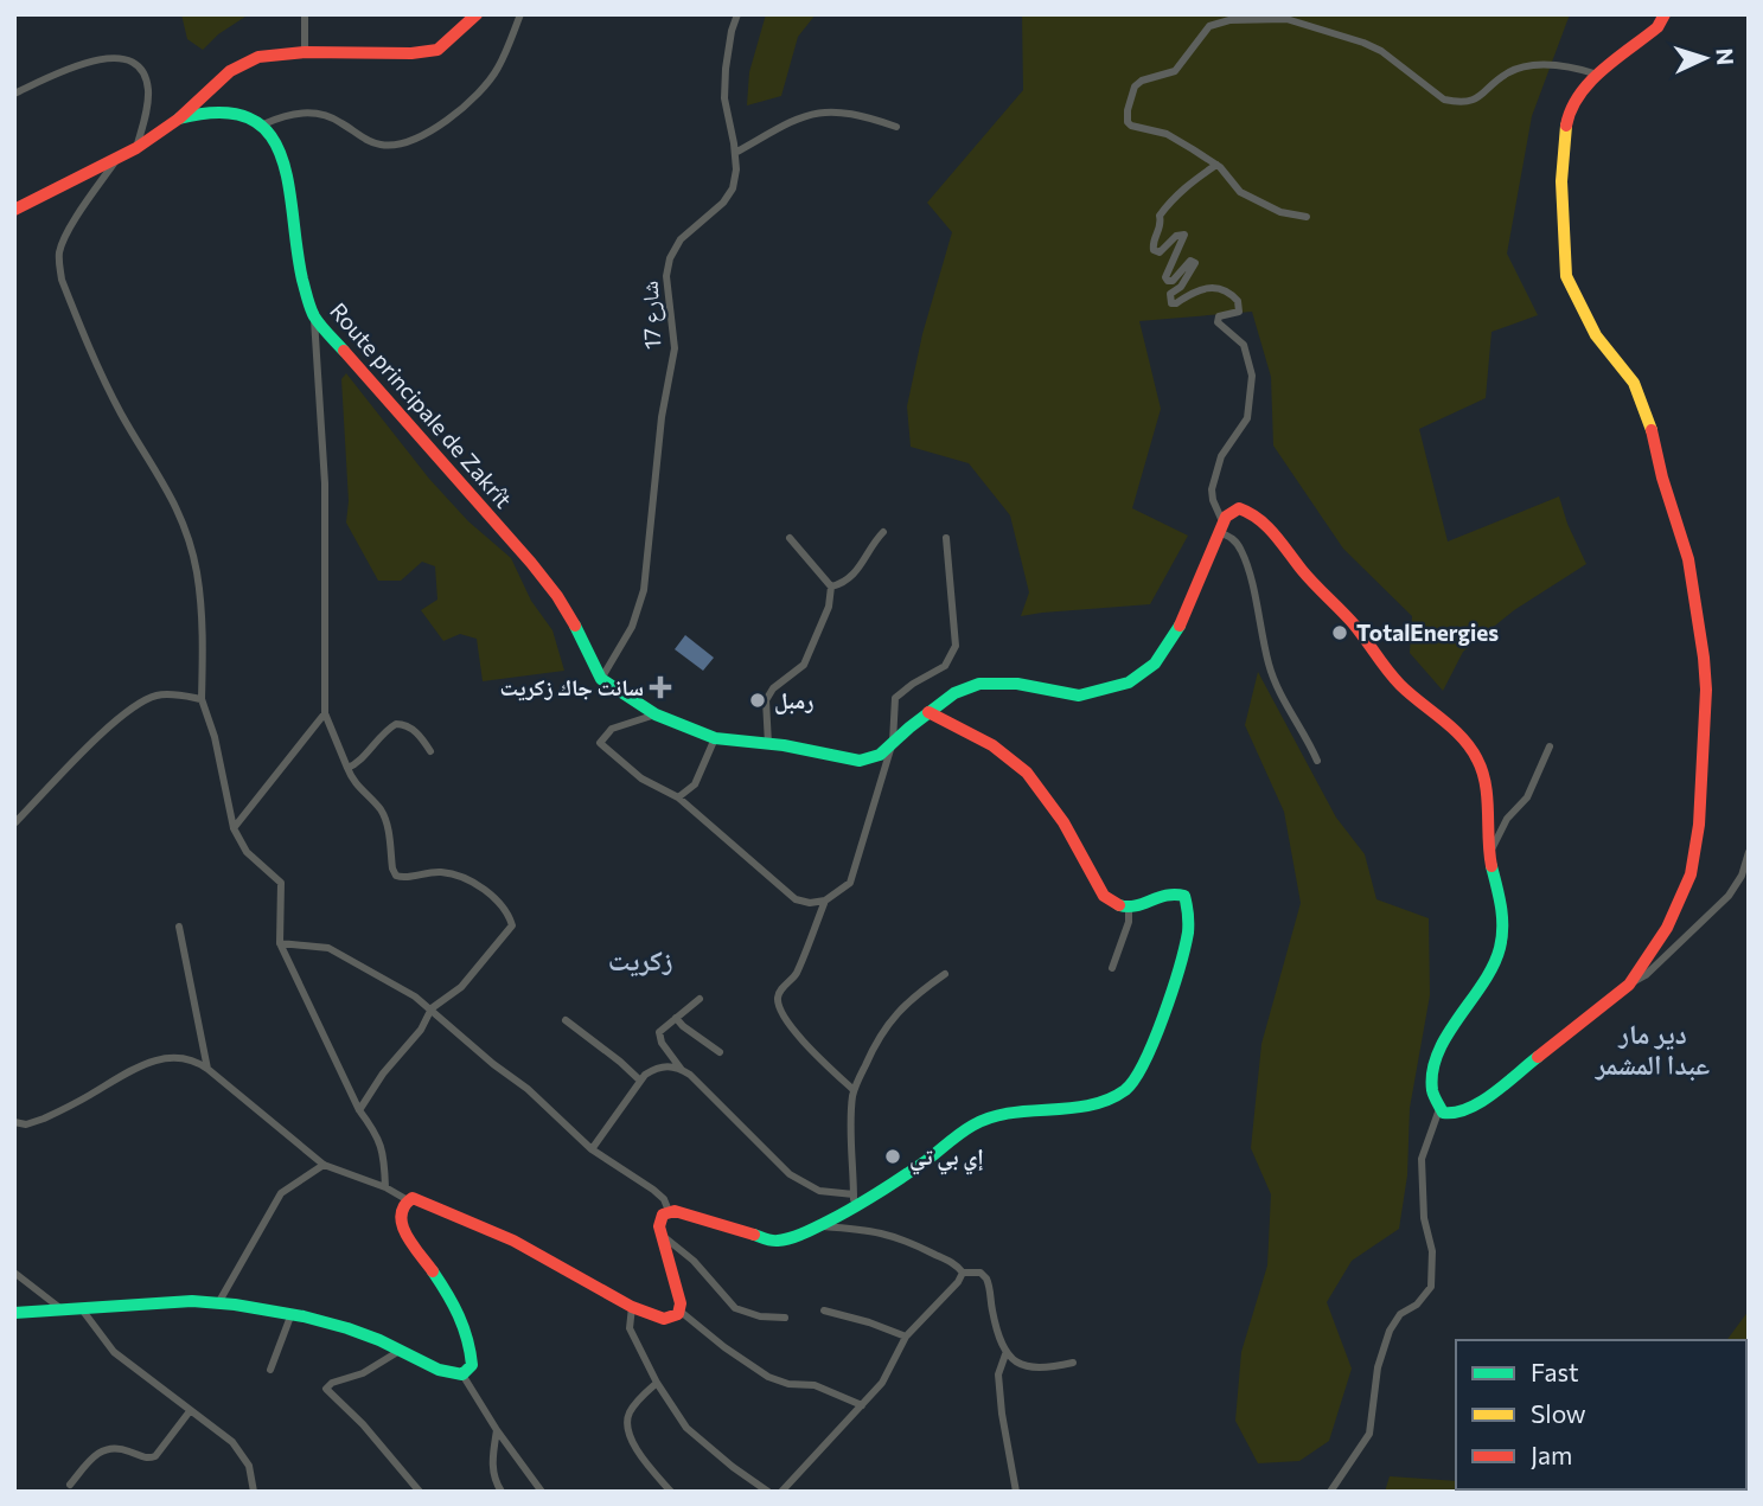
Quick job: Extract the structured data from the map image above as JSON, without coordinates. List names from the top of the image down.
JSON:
{
  "streets": {
    "street": ["شارع 17", "Route principale de Zakrît"]
  },
  "crossings": [
    ["شارع 17", "Route principale de Zakrît"]
  ],
  "districts": ["زكريت", "دير مار عبدا المشمر"],
  "places": {
    "other": ["TotalEnergies", "رمبل", "إي بي تي"],
    "health": ["سانت جاك زكريت"]
  },
  "legend": ["Fast", "Slow", "Jam"],
  "north": "right"
}
